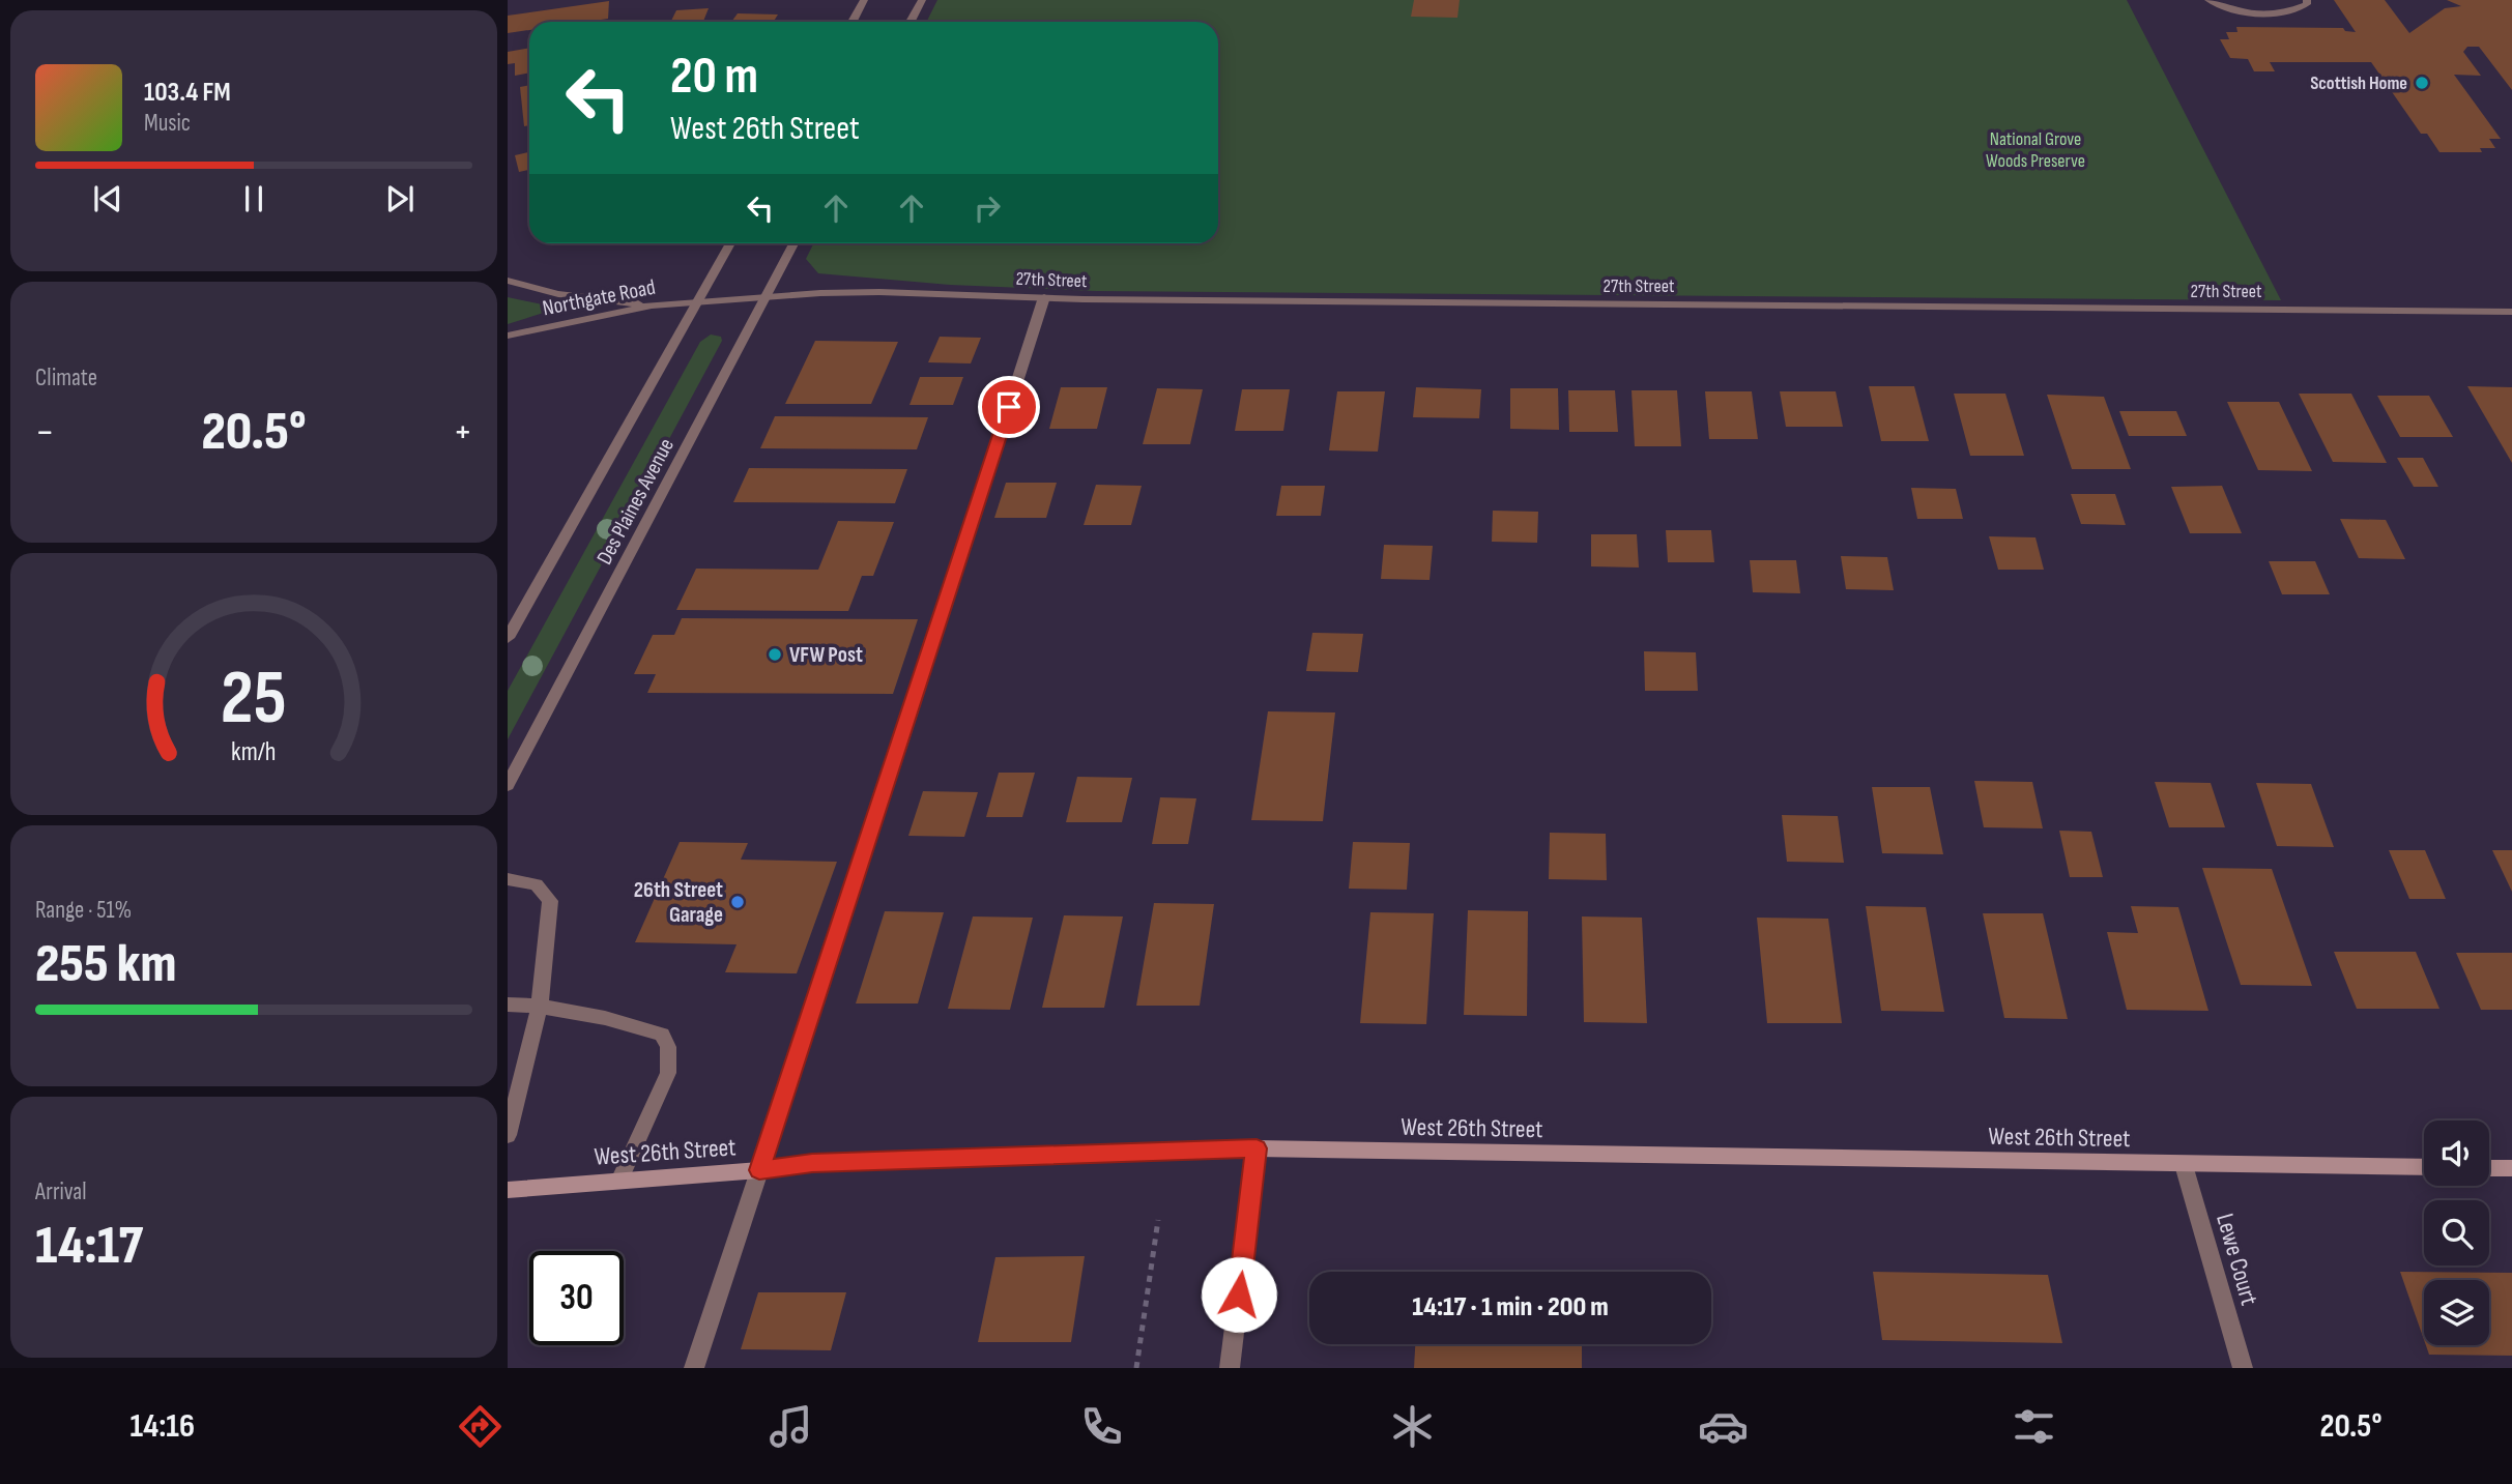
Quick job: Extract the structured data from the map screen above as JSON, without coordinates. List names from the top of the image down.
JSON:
{
  "streets": {
    "main road": ["West 26th Street"],
    "street": [
      "27th Street",
      "Northgate Road",
      "Des Plaines Avenue",
      "Lewe Court"
    ]
  },
  "crossings": [
    ["27th Street", "Northgate Road"],
    ["27th Street", "Des Plaines Avenue"],
    ["Northgate Road", "Des Plaines Avenue"],
    ["West 26th Street", "Lewe Court"]
  ],
  "parks": ["National Grove Woods Preserve"],
  "places": ["Scottish Home", "VFW Post", "26th Street Garage"],
  "page": {
    "turn": ["20 m", "West 26th Street"],
    "song": ["103.4 FM", "Music"],
    "tile": [
      "Climate",
      ["Range · 51%", "255 km"],
      ["Arrival", "14:17"]
    ],
    "heat": ["−", "20.5°", "+"],
    "limit": "30",
    "trip": "14:17 · 1 min · 200 m",
    "tabs": ["14:16", "20.5°"],
    "gauge": ["25", "km/h"]
  }
}
